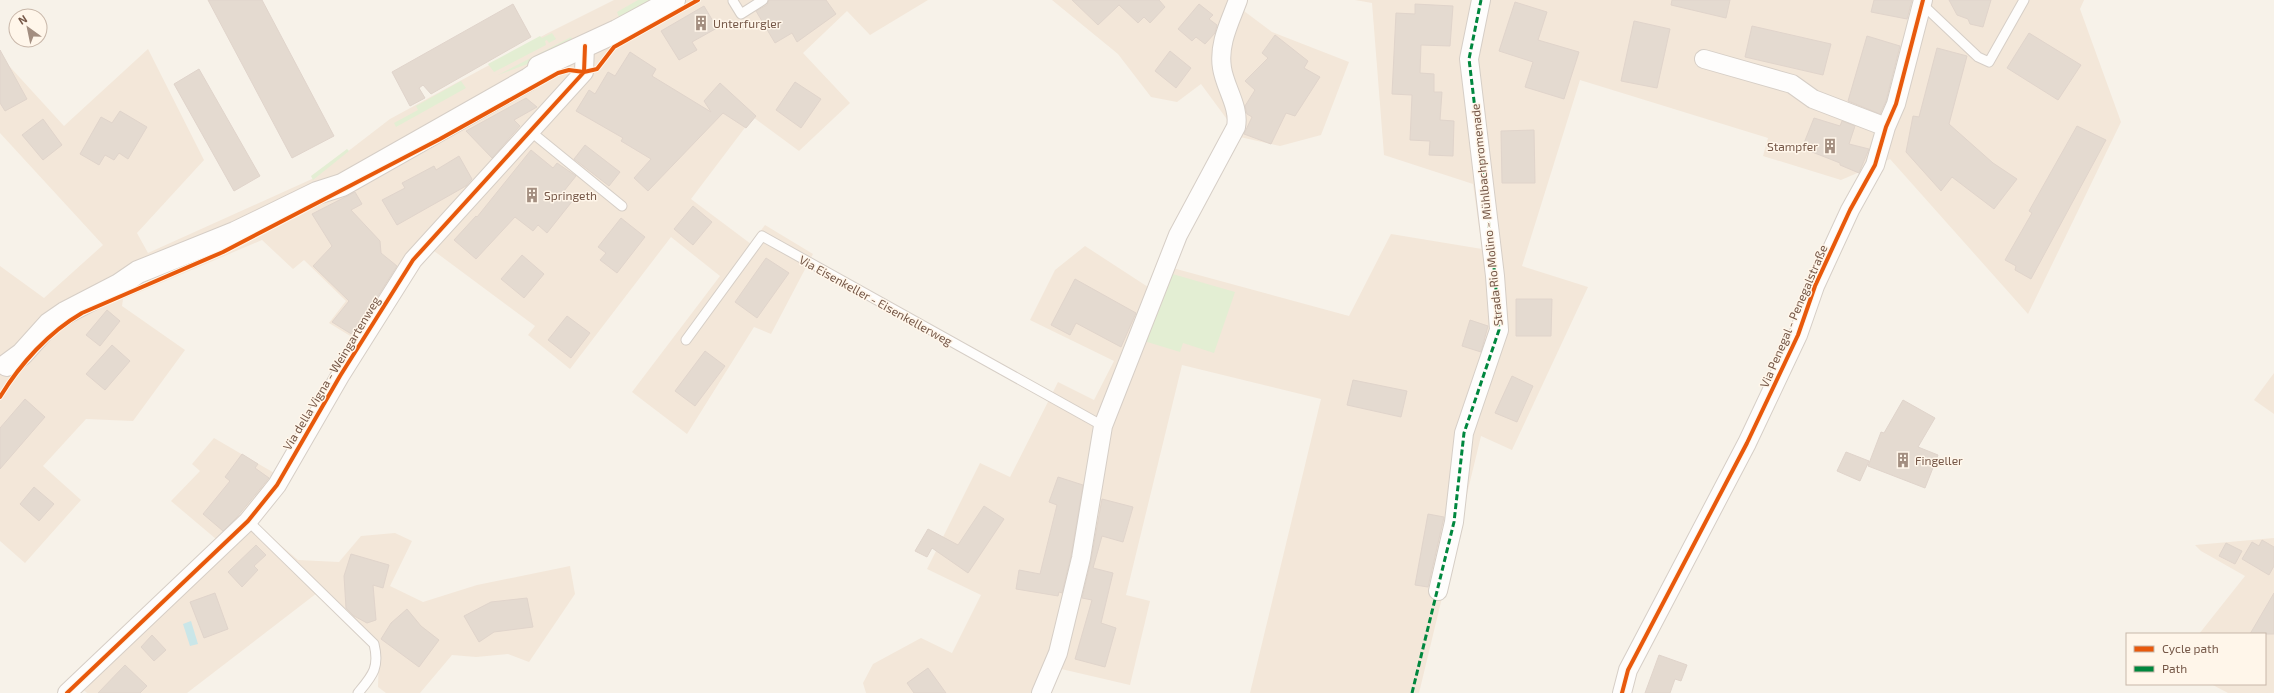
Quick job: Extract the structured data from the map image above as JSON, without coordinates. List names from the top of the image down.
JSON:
{
  "streets": {
    "street": ["Strada Rio Molino - Mühlbachpromenade", "Via Penegal - Penegalstraße", "Via della Vigna - Weingartenweg"],
    "lane": ["Via Eisenkeller - Eisenkellerweg"]
  },
  "places": {
    "building": [
      "Unterfurgler",
      "Stampfer",
      "Springeth",
      "Fingeller"
    ]
  },
  "legend": ["Cycle path", "Path"],
  "north": "top left"
}
